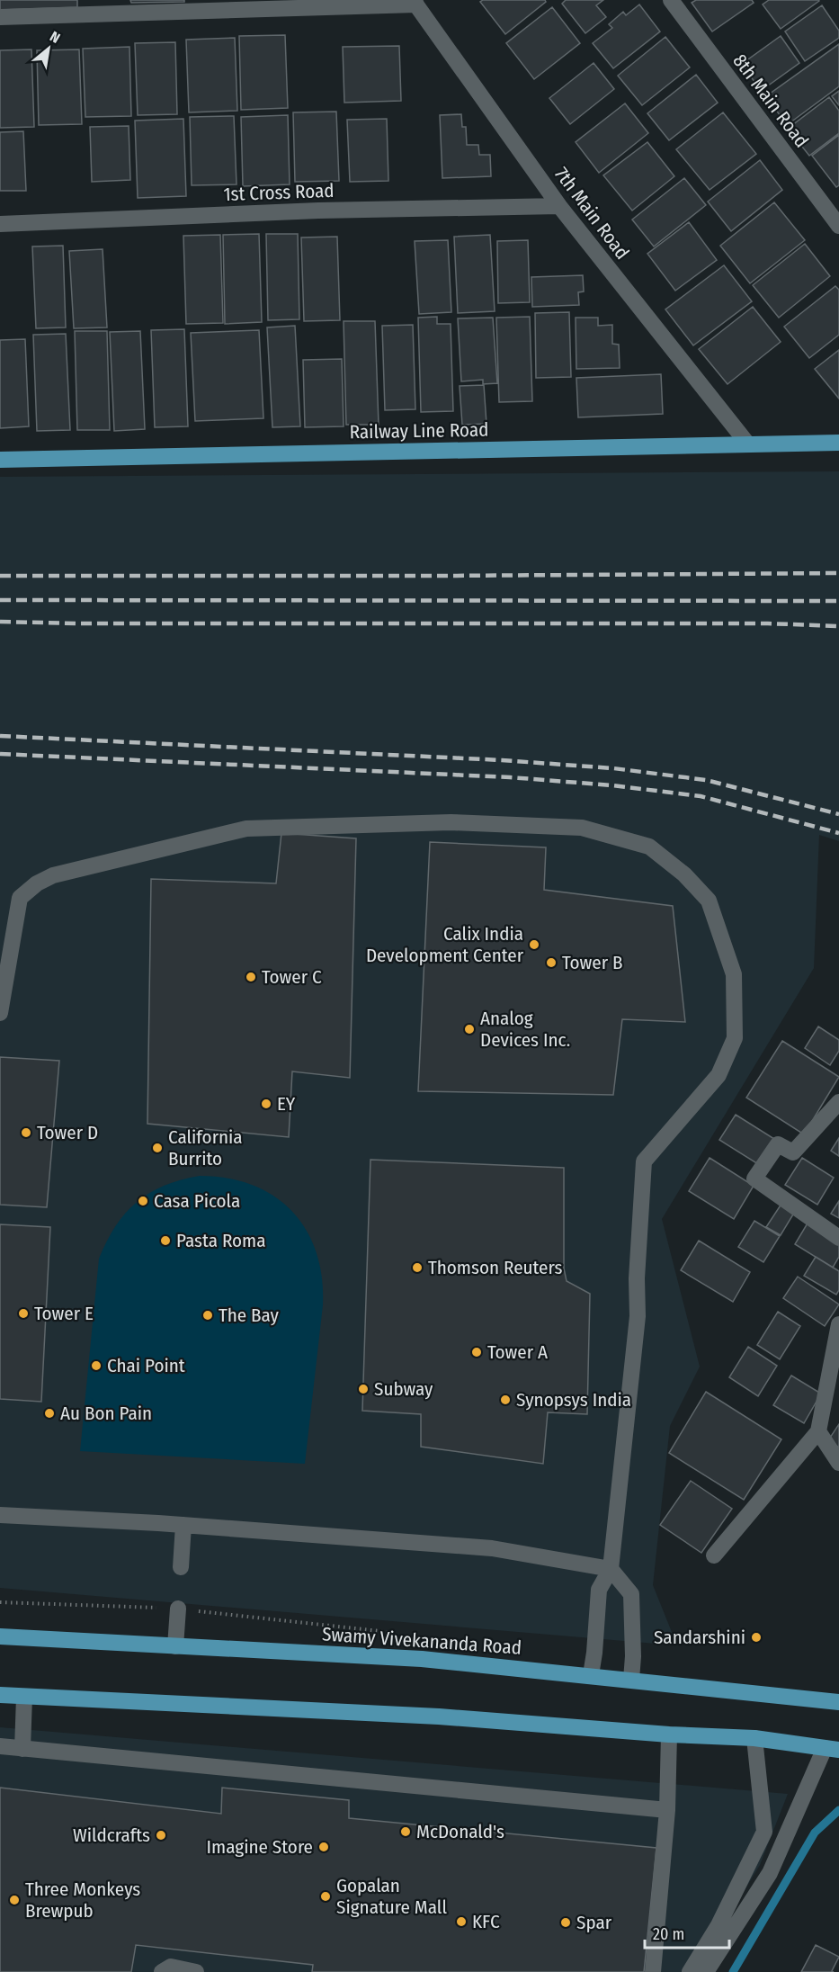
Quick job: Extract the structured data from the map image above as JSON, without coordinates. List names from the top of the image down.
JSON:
{
  "streets": {
    "main road": ["Railway Line Road", "Swamy Vivekananda Road"],
    "street": ["8th Main Road", "1st Cross Road", "7th Main Road"]
  },
  "crossings": [
    ["1st Cross Road", "7th Main Road"],
    ["7th Main Road", "Railway Line Road"]
  ],
  "places": [
    "Calix India Development Center",
    "Tower B",
    "Tower C",
    "Analog Devices Inc.",
    "EY",
    "Tower D",
    "California Burrito",
    "Casa Picola",
    "Pasta Roma",
    "Thomson Reuters",
    "Tower E",
    "The Bay",
    "Tower A",
    "Chai Point",
    "Subway",
    "Synopsys India",
    "Au Bon Pain",
    "Sandarshini",
    "McDonald's",
    "Wildcrafts",
    "Imagine Store",
    "Gopalan Signature Mall",
    "Three Monkeys Brewpub",
    "KFC",
    "Spar"
  ],
  "scale_bar": "20 m",
  "north": "top right"
}
